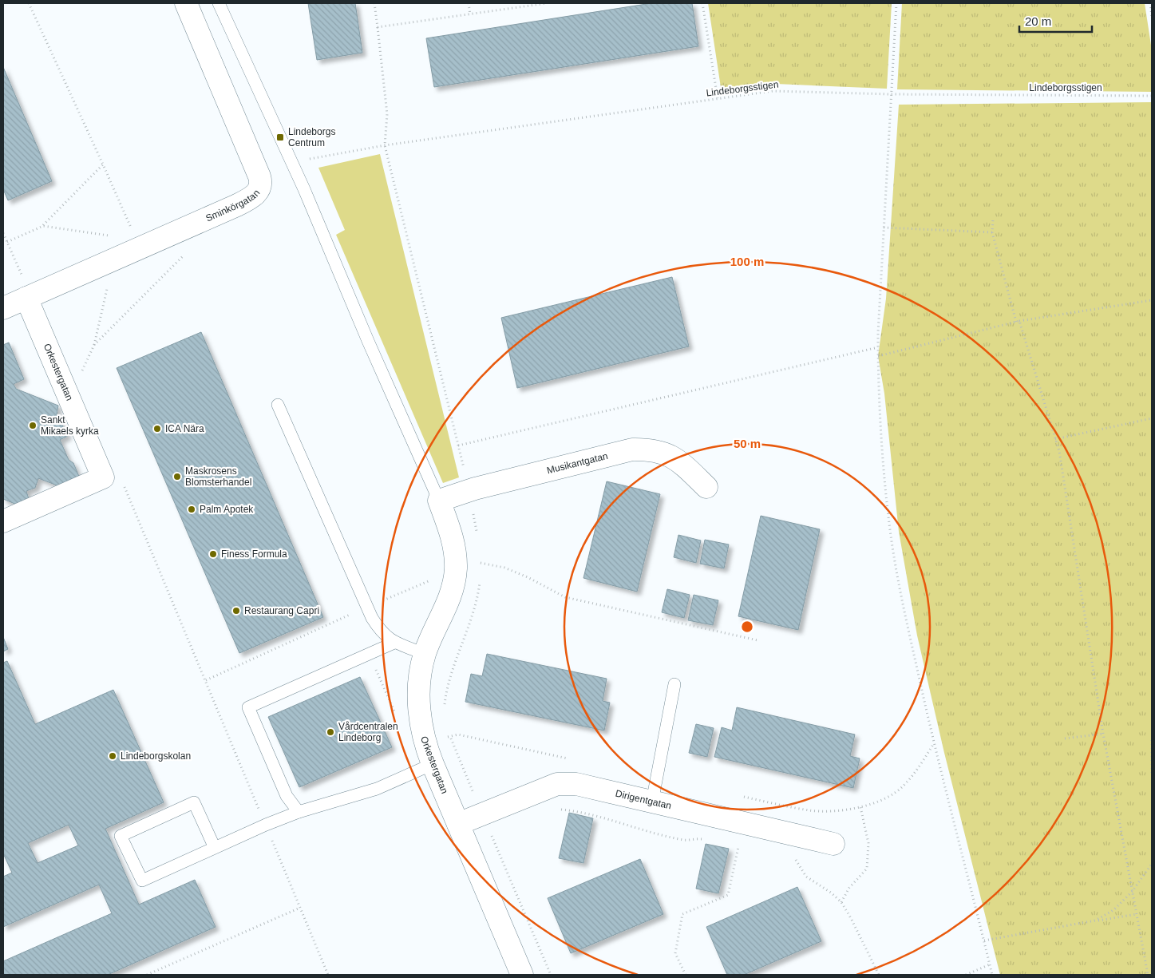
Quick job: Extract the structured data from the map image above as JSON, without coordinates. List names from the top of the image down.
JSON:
{
  "streets": {
    "street": [
      "Sminkörgatan",
      "Orkestergatan",
      "Musikantgatan",
      "Dirigentgatan"
    ],
    "path": ["Lindeborgsstigen"]
  },
  "crossings": [
    ["Sminkörgatan", "Orkestergatan"],
    ["Orkestergatan", "Musikantgatan"],
    ["Orkestergatan", "Dirigentgatan"]
  ],
  "places": {
    "transit": ["Lindeborgs Centrum"],
    "other": [
      "Sankt Mikaels kyrka",
      "ICA Nära",
      "Maskrosens Blomsterhandel",
      "Palm Apotek",
      "Finess Formula",
      "Restaurang Capri",
      "Vårdcentralen Lindeborg",
      "Lindeborgskolan"
    ]
  },
  "scale_bar": "20 m",
  "rings": ["100 m", "50 m"]
}
